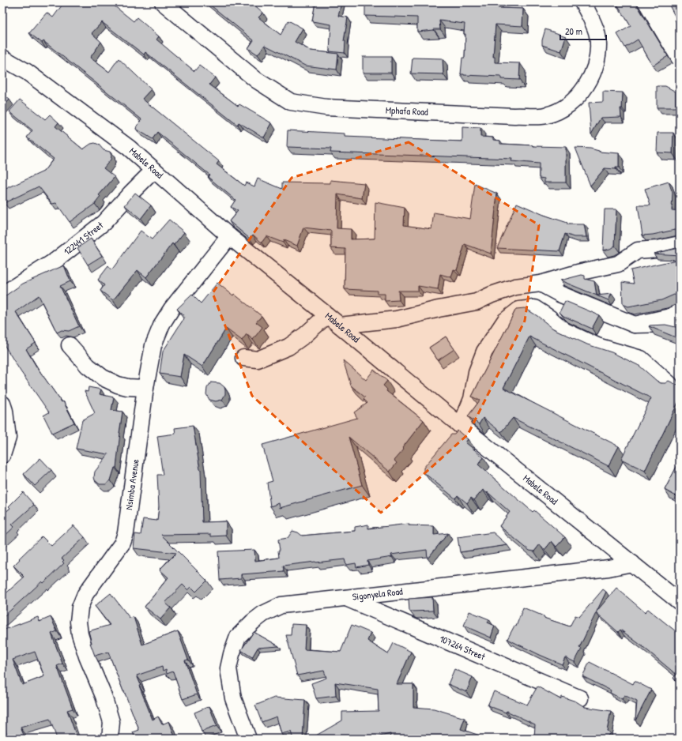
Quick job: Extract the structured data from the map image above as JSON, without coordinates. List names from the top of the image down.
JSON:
{
  "streets": {
    "street": [
      "Mphafa Road",
      "Mabele Road",
      "122441 Street",
      "Nsimba Avenue",
      "Sigonyela Road",
      "107264 Street"
    ]
  },
  "crossings": [
    ["Mabele Road", "122441 Street"],
    ["Mabele Road", "Nsimba Avenue"],
    ["Mabele Road", "Sigonyela Road"],
    ["Sigonyela Road", "107264 Street"]
  ],
  "scale_bar": "20 m"
}
